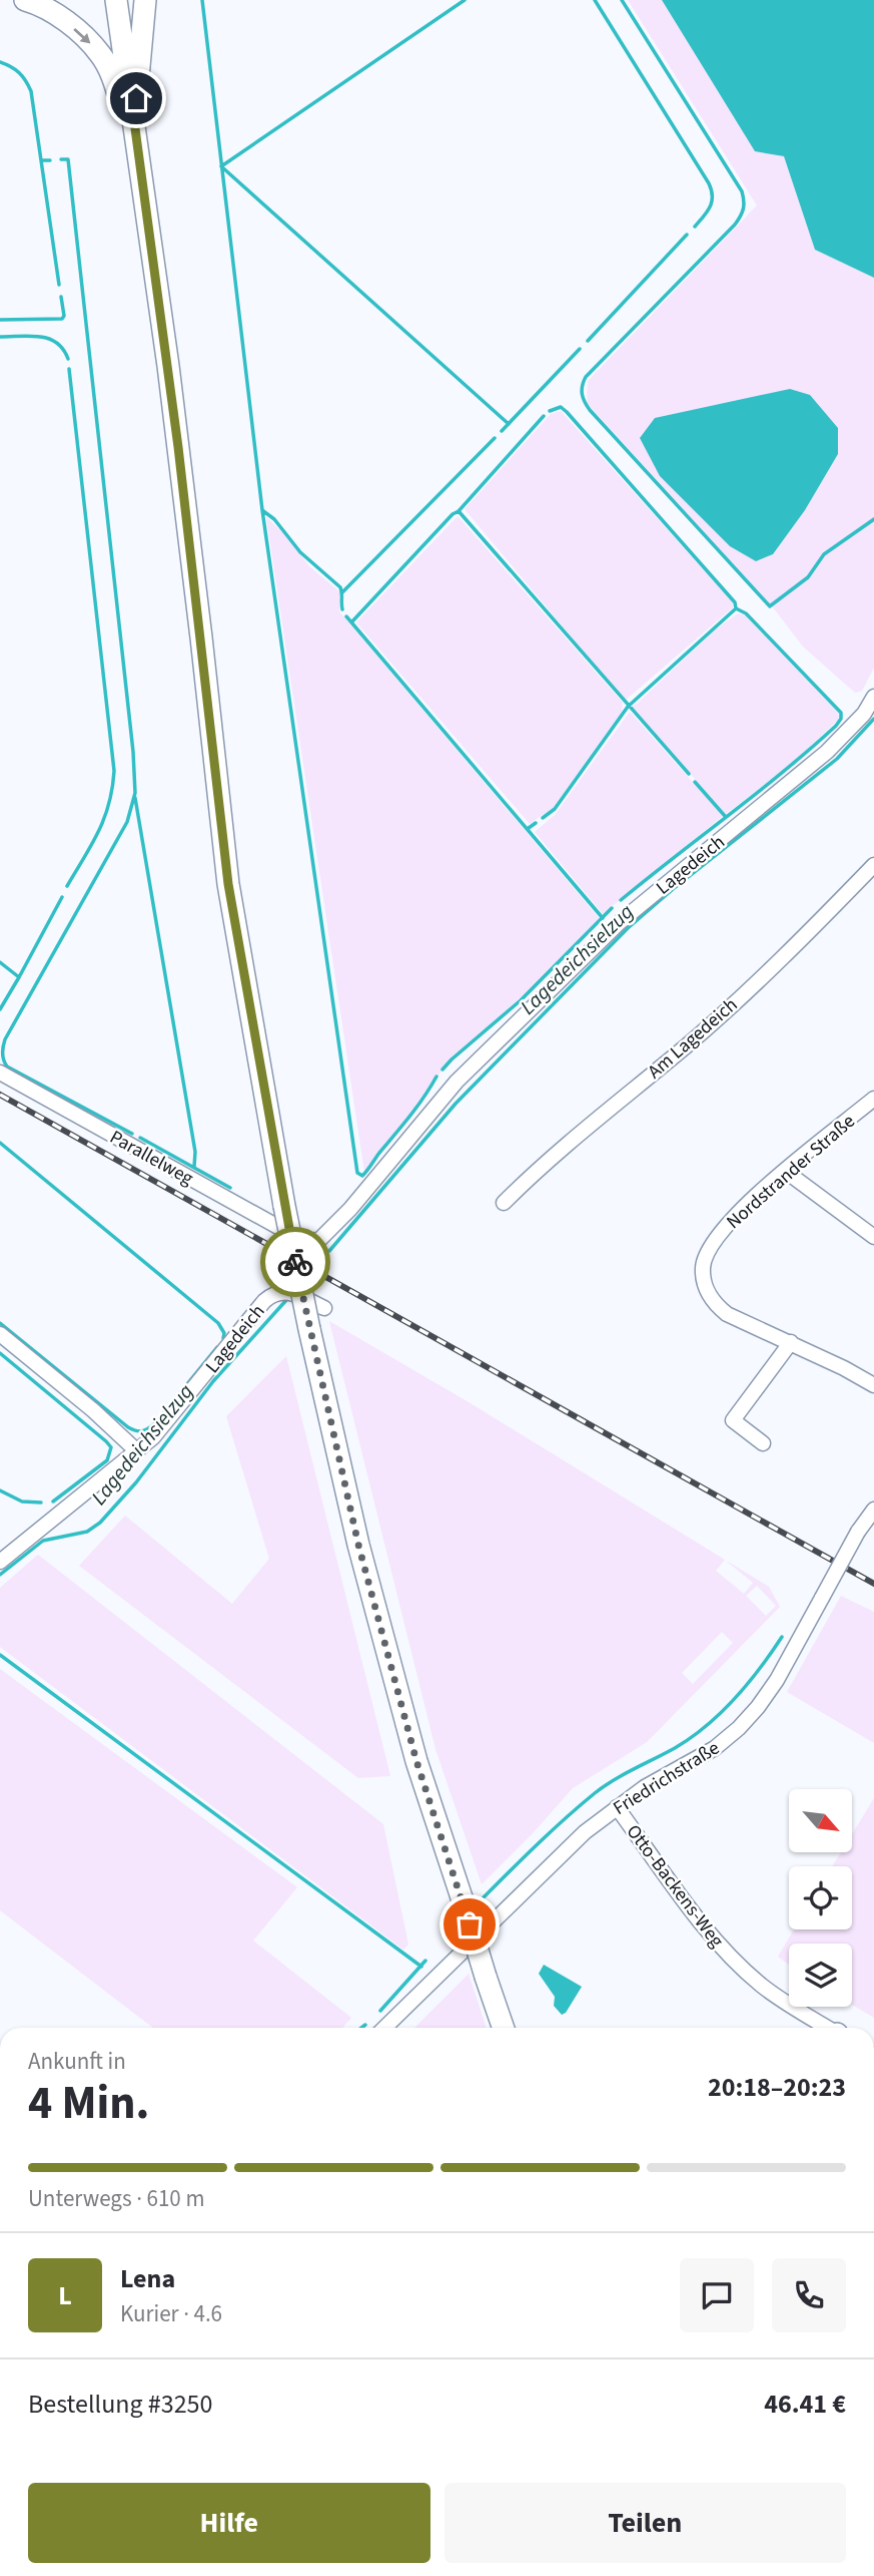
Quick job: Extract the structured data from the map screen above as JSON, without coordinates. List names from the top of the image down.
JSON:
{
  "streets": {
    "street": [
      "Lagedeich",
      "Am Lagedeich",
      "Parallelweg",
      "Nordstrander Straße",
      "Friedrichstraße",
      "Otto-Backens-Weg"
    ]
  },
  "crossings": [
    ["Lagedeich", "Parallelweg"],
    ["Friedrichstraße", "Otto-Backens-Weg"]
  ],
  "water": ["Lagedeichsielzug"],
  "north": "bottom right",
  "page": {
    "heading": ["4 Min.", "Ankunft in", "20:18–20:23"],
    "panel": [
      "Lena",
      "Kurier · 4.6",
      "Bestellung #3250",
      "46.41 €"
    ],
    "bar": "Unterwegs · 610 m",
    "round": "L",
    "buttons": ["Hilfe", "Teilen"]
  }
}
